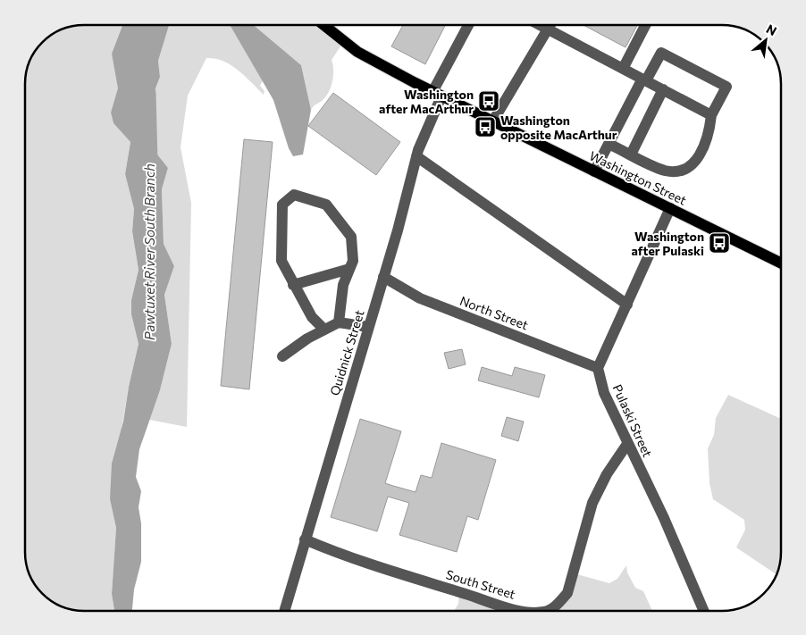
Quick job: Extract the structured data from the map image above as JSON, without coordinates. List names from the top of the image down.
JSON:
{
  "streets": {
    "main road": ["Washington Street"],
    "street": [
      "North Street",
      "Quidnick Street",
      "Pulaski Street",
      "South Street"
    ]
  },
  "crossings": [
    ["Washington Street", "Quidnick Street"],
    ["North Street", "Quidnick Street"],
    ["North Street", "Pulaski Street"],
    ["Quidnick Street", "South Street"],
    ["Pulaski Street", "South Street"]
  ],
  "water": ["Pawtuxet River South Branch"],
  "places": {
    "bus stop": ["Washington after MacArthur", "Washington opposite MacArthur", "Washington after Pulaski"]
  },
  "north": "top right"
}
